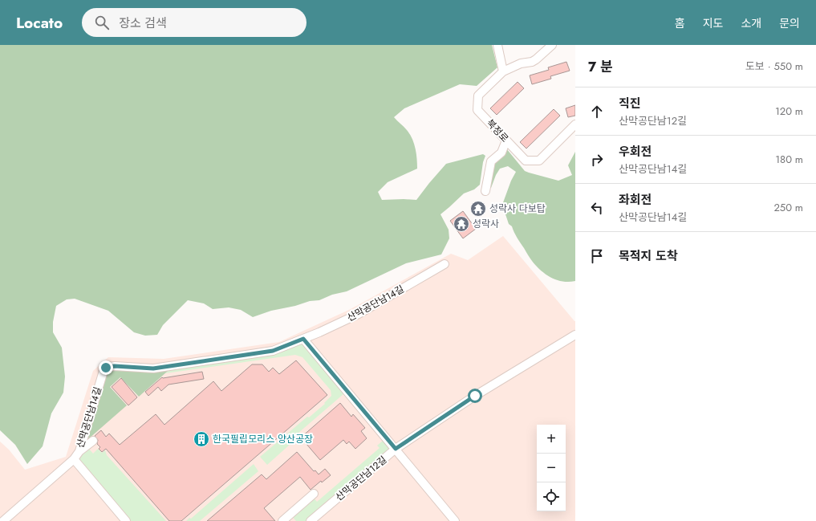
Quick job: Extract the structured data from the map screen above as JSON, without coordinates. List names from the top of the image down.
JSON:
{
  "streets": {
    "street": ["북정로", "산막공단남14길", "산막공단남12길"]
  },
  "places": {
    "temple": ["성락사 다보탑", "성락사"],
    "building": ["한국필립모리스 양산공장"]
  },
  "page": {
    "header": "Locato",
    "search": "장소 검색",
    "nav": [
      "홈",
      "지도",
      "소개",
      "문의"
    ],
    "heading": ["7 분", "도보 · 550 m"],
    "list": [
      ["직진", "산막공단남12길", "120 m"],
      ["우회전", "산막공단남14길", "180 m"],
      ["좌회전", "산막공단남14길", "250 m"],
      "목적지 도착"
    ],
    "map_buttons": ["+", "−"]
  }
}
